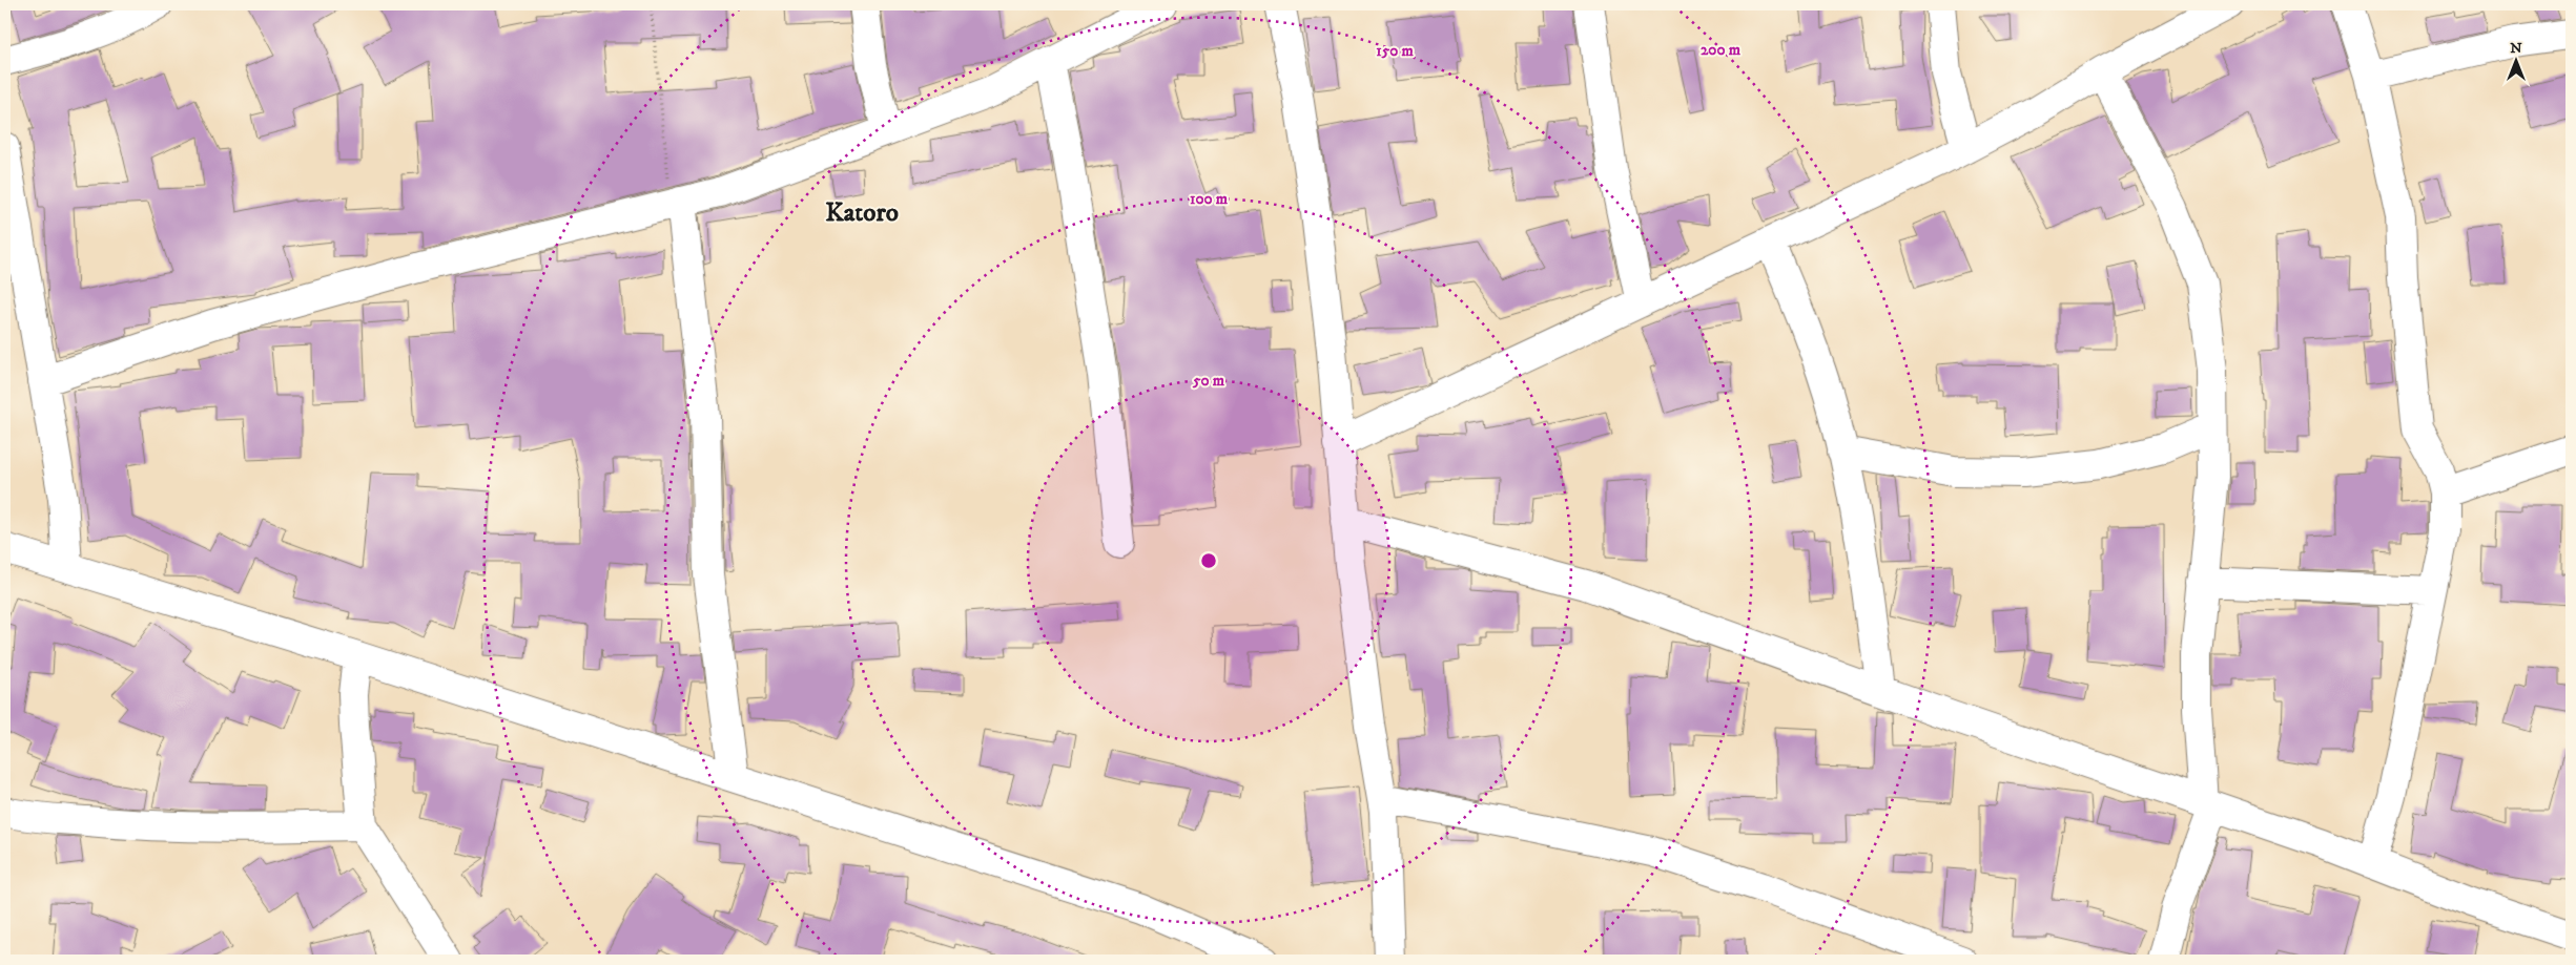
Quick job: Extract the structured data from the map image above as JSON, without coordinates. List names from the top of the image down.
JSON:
{
  "districts": ["Katoro"],
  "north": "top",
  "rings": [
    "200 m",
    "150 m",
    "100 m",
    "50 m"
  ]
}
